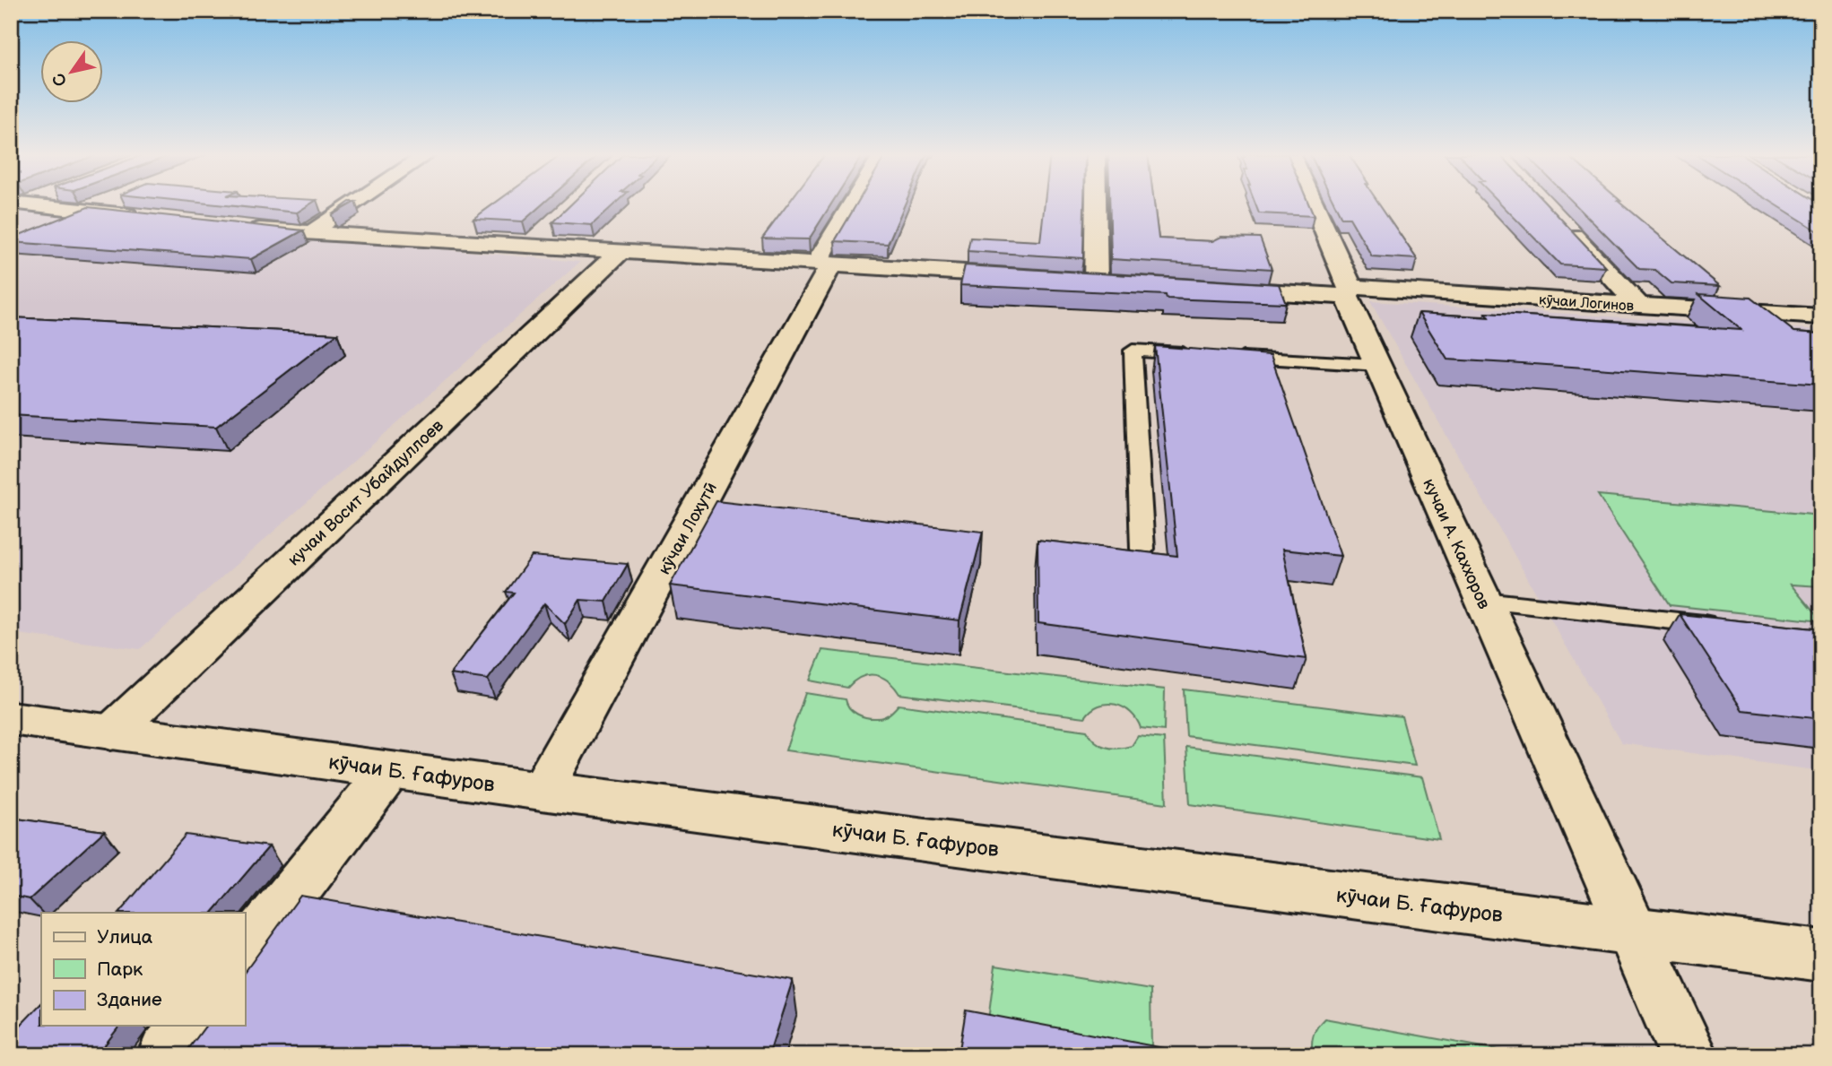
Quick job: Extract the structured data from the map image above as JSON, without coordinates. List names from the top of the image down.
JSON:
{
  "streets": {
    "street": [
      "кӯчаи Логинов",
      "кучаи Восит Убайдуллоев",
      "кӯчаи Лохутӣ",
      "кучаи А. Каххоров",
      "кӯчаи Б. Ғафуров"
    ]
  },
  "crossings": [
    ["кӯчаи Логинов", "кучаи А. Каххоров"],
    ["кучаи Восит Убайдуллоев", "кӯчаи Б. Ғафуров"],
    ["кӯчаи Лохутӣ", "кӯчаи Б. Ғафуров"],
    ["кучаи А. Каххоров", "кӯчаи Б. Ғафуров"]
  ],
  "legend": ["Улица", "Парк", "Здание"],
  "north": "bottom left"
}
